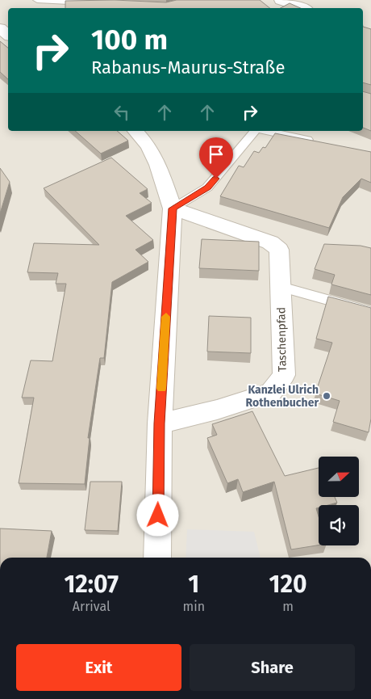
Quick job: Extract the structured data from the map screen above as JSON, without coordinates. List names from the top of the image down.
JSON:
{
  "streets": {
    "street": ["Taschenpfad"]
  },
  "places": ["Kanzlei Ulrich Rothenbucher"],
  "north": "right",
  "page": {
    "turn": ["100 m", "Rabanus-Maurus-Straße"],
    "eta": [
      "12:07",
      "Arrival",
      "1",
      "min",
      "120",
      "m"
    ],
    "buttons": ["Exit", "Share"]
  }
}
